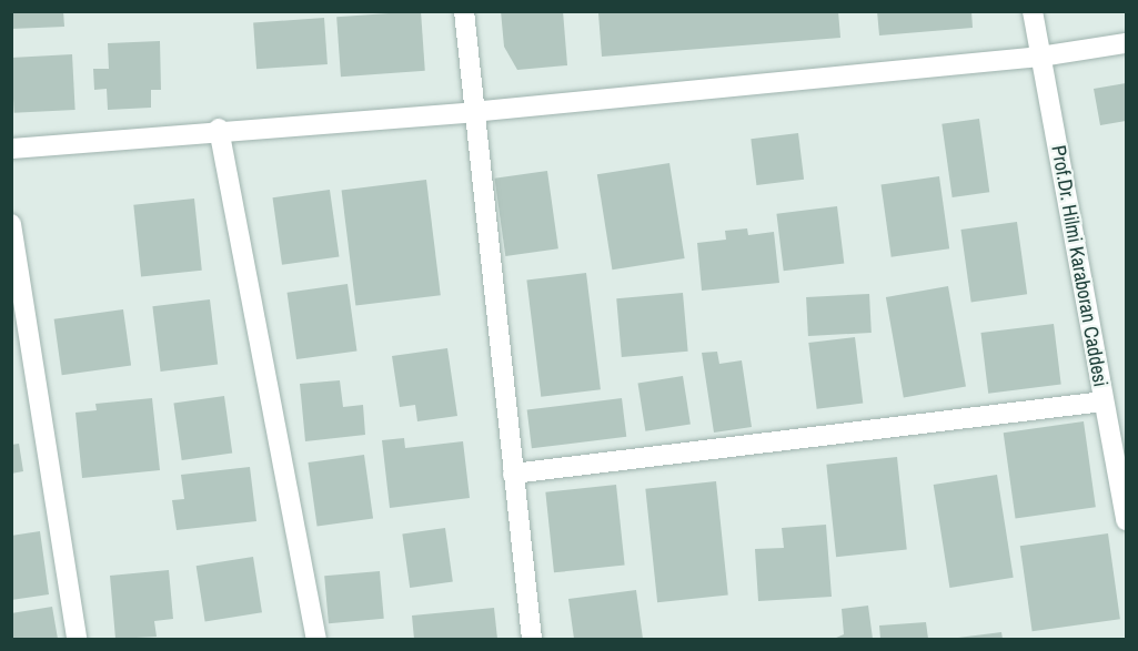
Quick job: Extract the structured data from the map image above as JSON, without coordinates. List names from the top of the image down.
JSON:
{
  "streets": {
    "street": ["Prof.Dr. Hilmi Karaboran Caddesi"]
  }
}
